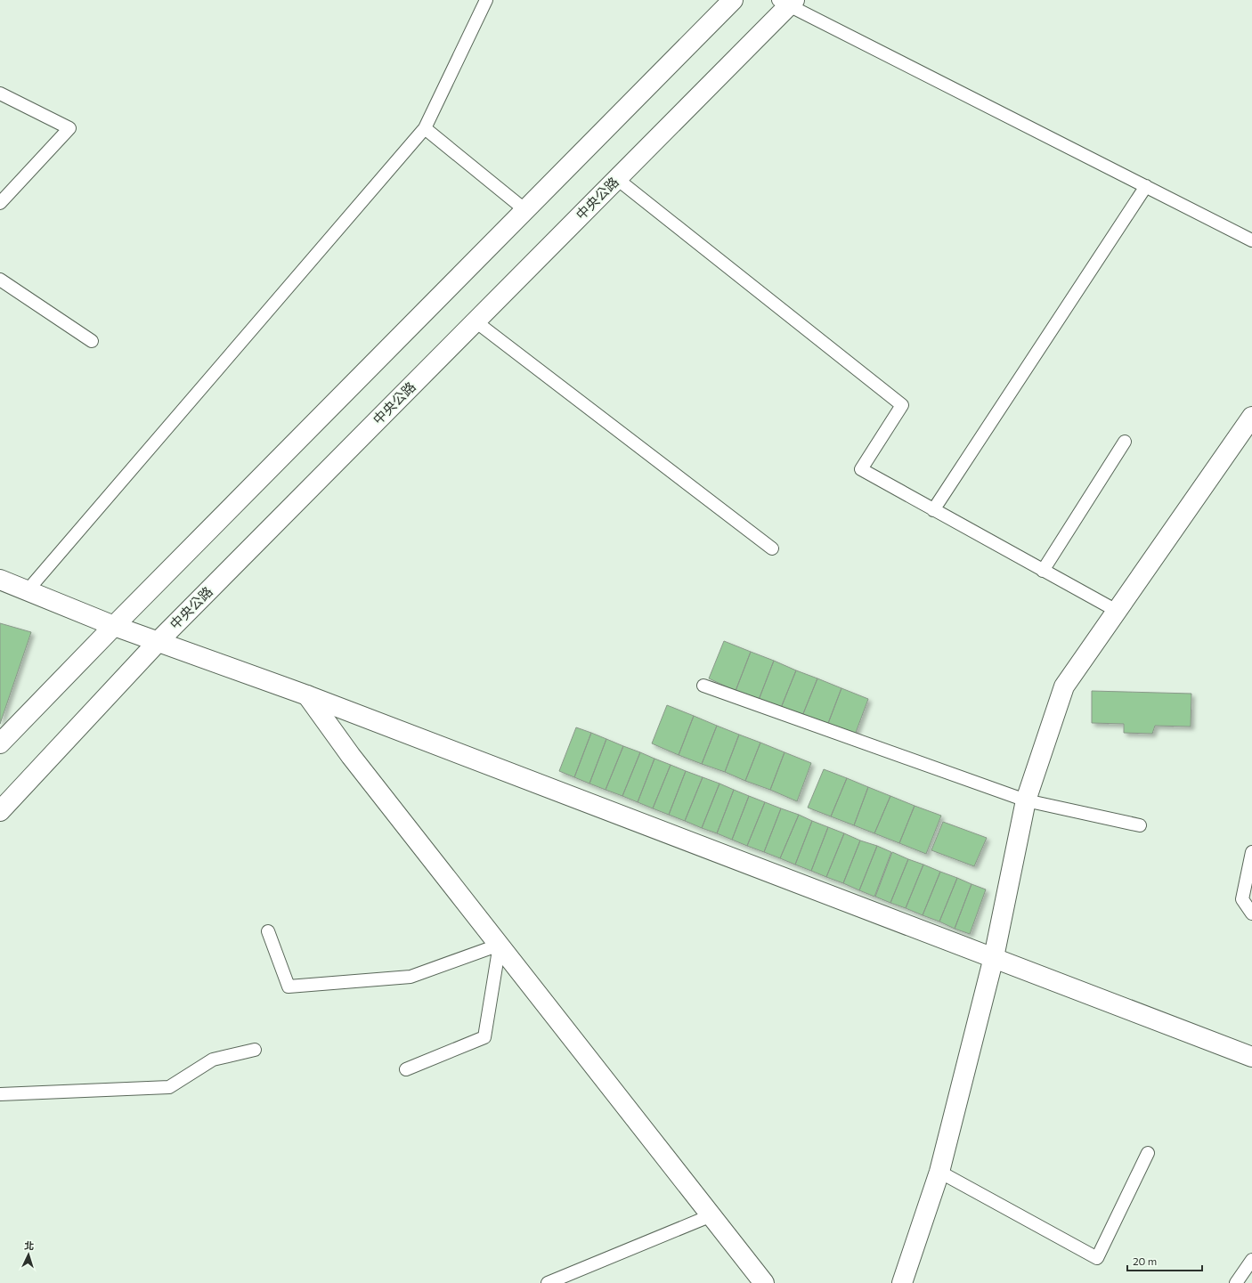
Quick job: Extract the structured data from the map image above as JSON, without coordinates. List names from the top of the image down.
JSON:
{
  "streets": {
    "main road": ["中央公路"]
  },
  "scale_bar": "20 m",
  "north": "top"
}
